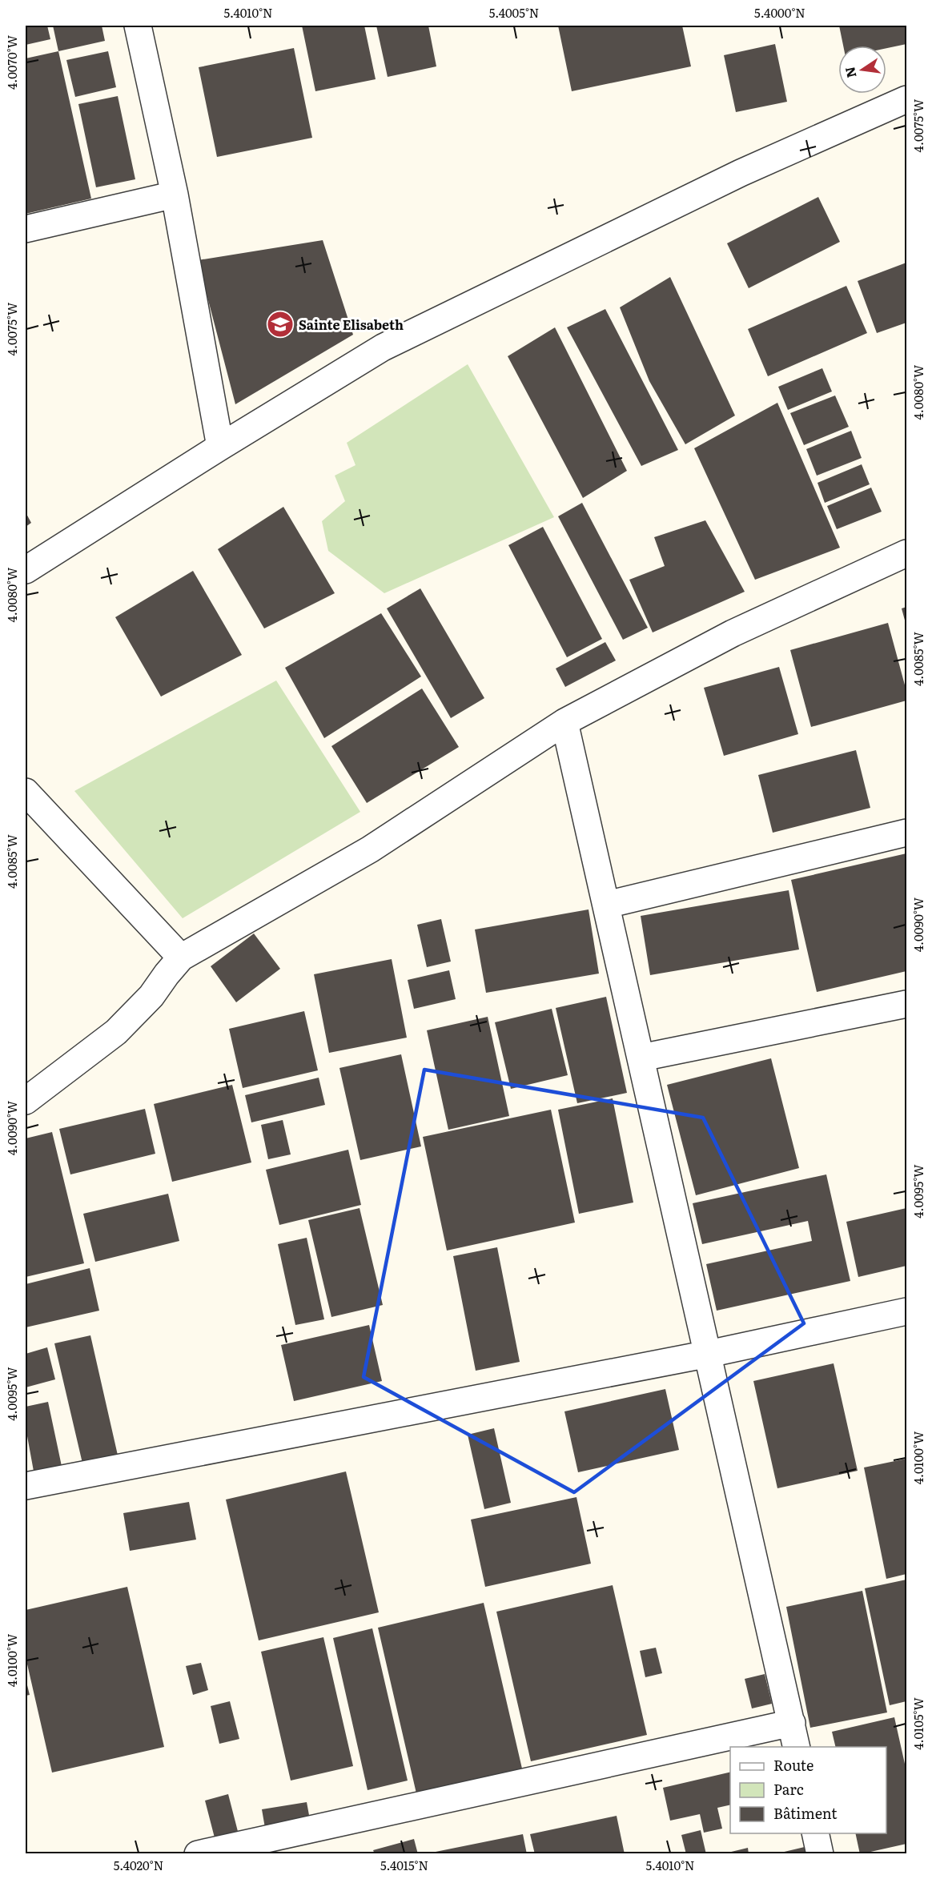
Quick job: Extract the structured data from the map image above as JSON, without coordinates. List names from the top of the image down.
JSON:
{
  "places": {
    "school or university": ["Sainte Elisabeth"]
  },
  "legend": ["Route", "Parc", "Bâtiment"],
  "north": "left",
  "coordinates": [
    "5.4010°N",
    "5.4005°N",
    "5.4000°N",
    "4.0070°W",
    "4.0075°W",
    "4.0080°W",
    "4.0085°W",
    "4.0090°W",
    "4.0095°W",
    "4.0100°W",
    "4.0105°W",
    "5.4020°N",
    "5.4015°N"
  ]
}
